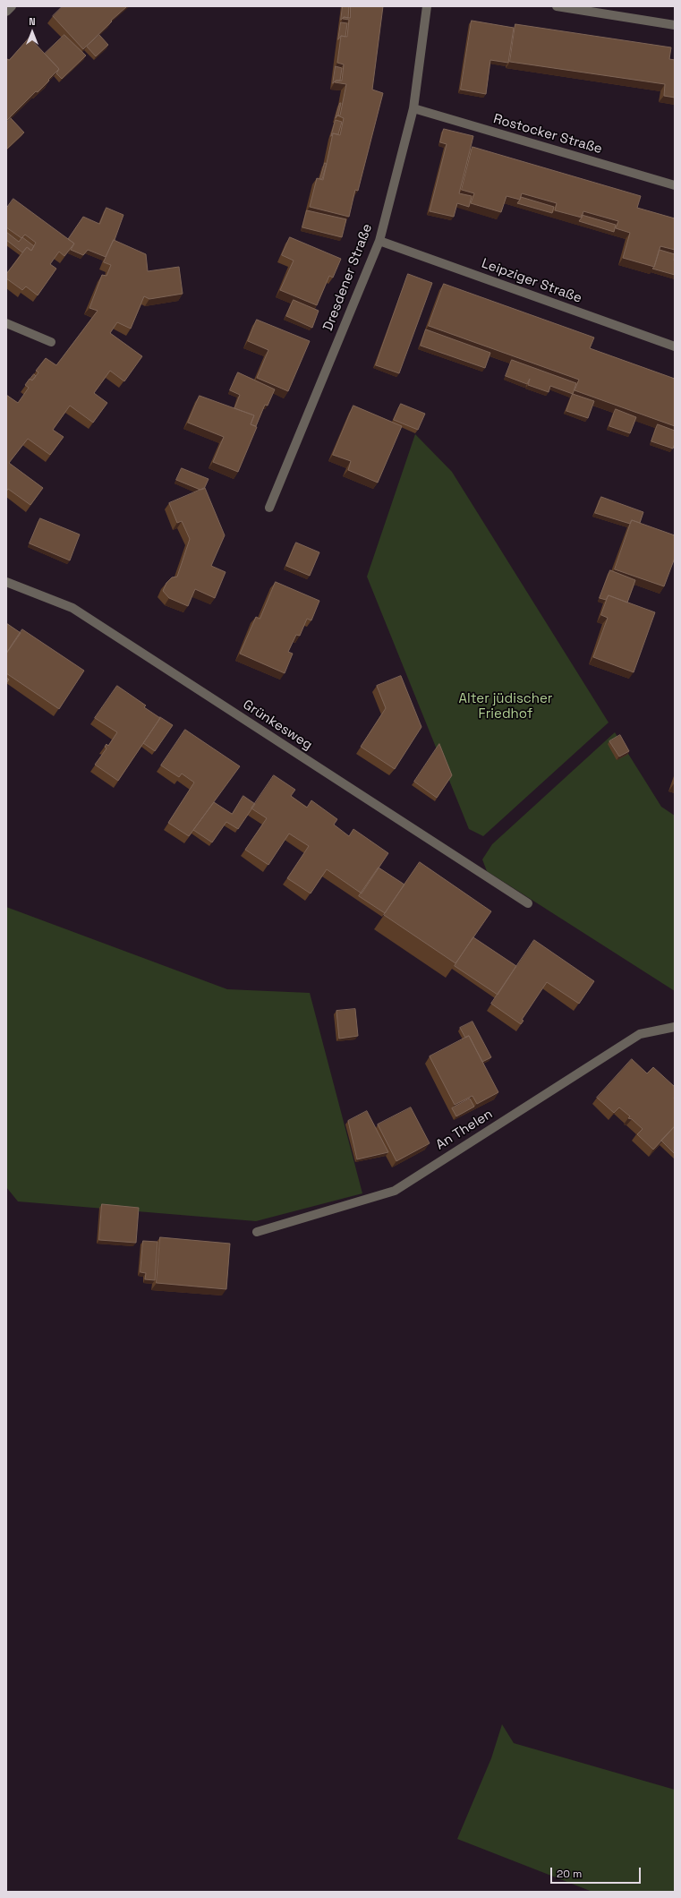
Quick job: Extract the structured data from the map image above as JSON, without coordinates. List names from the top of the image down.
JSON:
{
  "streets": {
    "street": [
      "Rostocker Straße",
      "Dresdener Straße",
      "Leipziger Straße",
      "Grünkesweg",
      "An Thelen"
    ]
  },
  "crossings": [
    ["Rostocker Straße", "Dresdener Straße"],
    ["Dresdener Straße", "Leipziger Straße"]
  ],
  "parks": ["Alter jüdischer Friedhof"],
  "scale_bar": "20 m",
  "north": "top"
}
